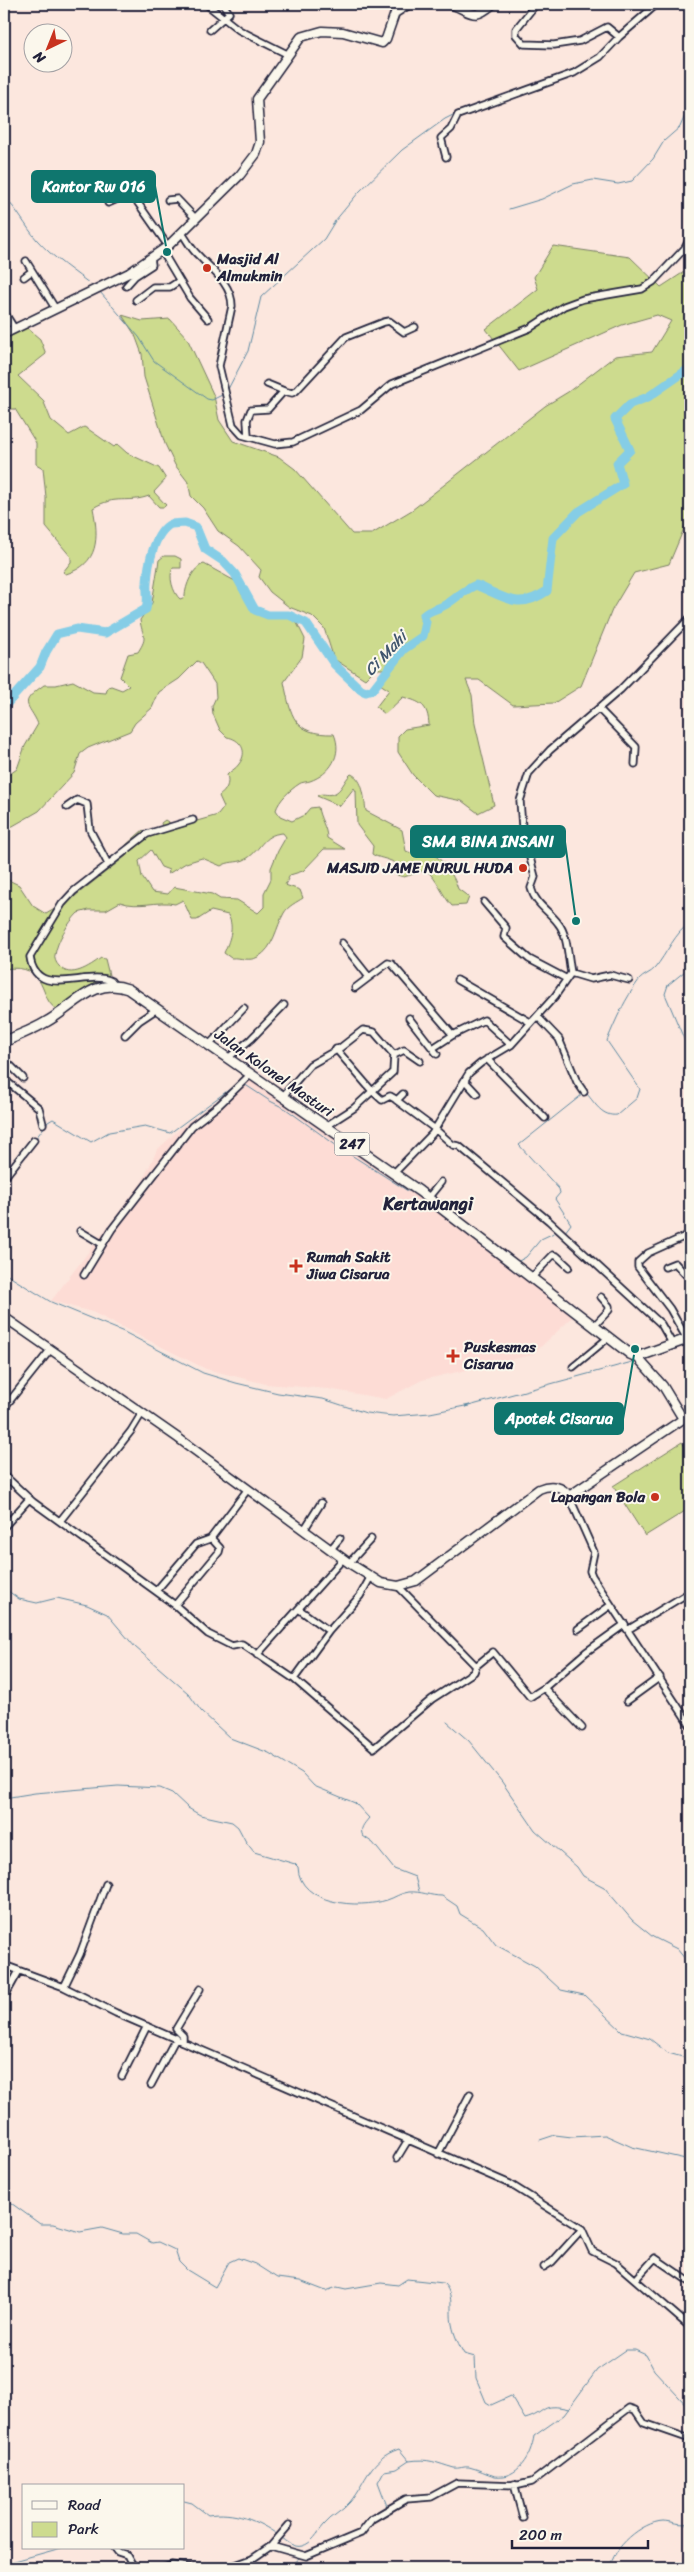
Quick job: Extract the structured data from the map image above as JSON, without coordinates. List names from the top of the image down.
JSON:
{
  "streets": {
    "main road": ["Jalan Kolonel Masturi", "247"]
  },
  "districts": ["Kertawangi"],
  "water": ["Ci Mahi"],
  "places": {
    "other": [
      "Kantor Rw 016",
      "Masjid Al Almukmin",
      "MASJID JAME NURUL HUDA",
      "SMA BINA INSANI",
      "Apotek Cisarua",
      "Lapangan Bola"
    ],
    "health": ["Rumah Sakit Jiwa Cisarua", "Puskesmas Cisarua"]
  },
  "legend": ["Road", "Park"],
  "scale_bar": "200 m",
  "north": "bottom left"
}
